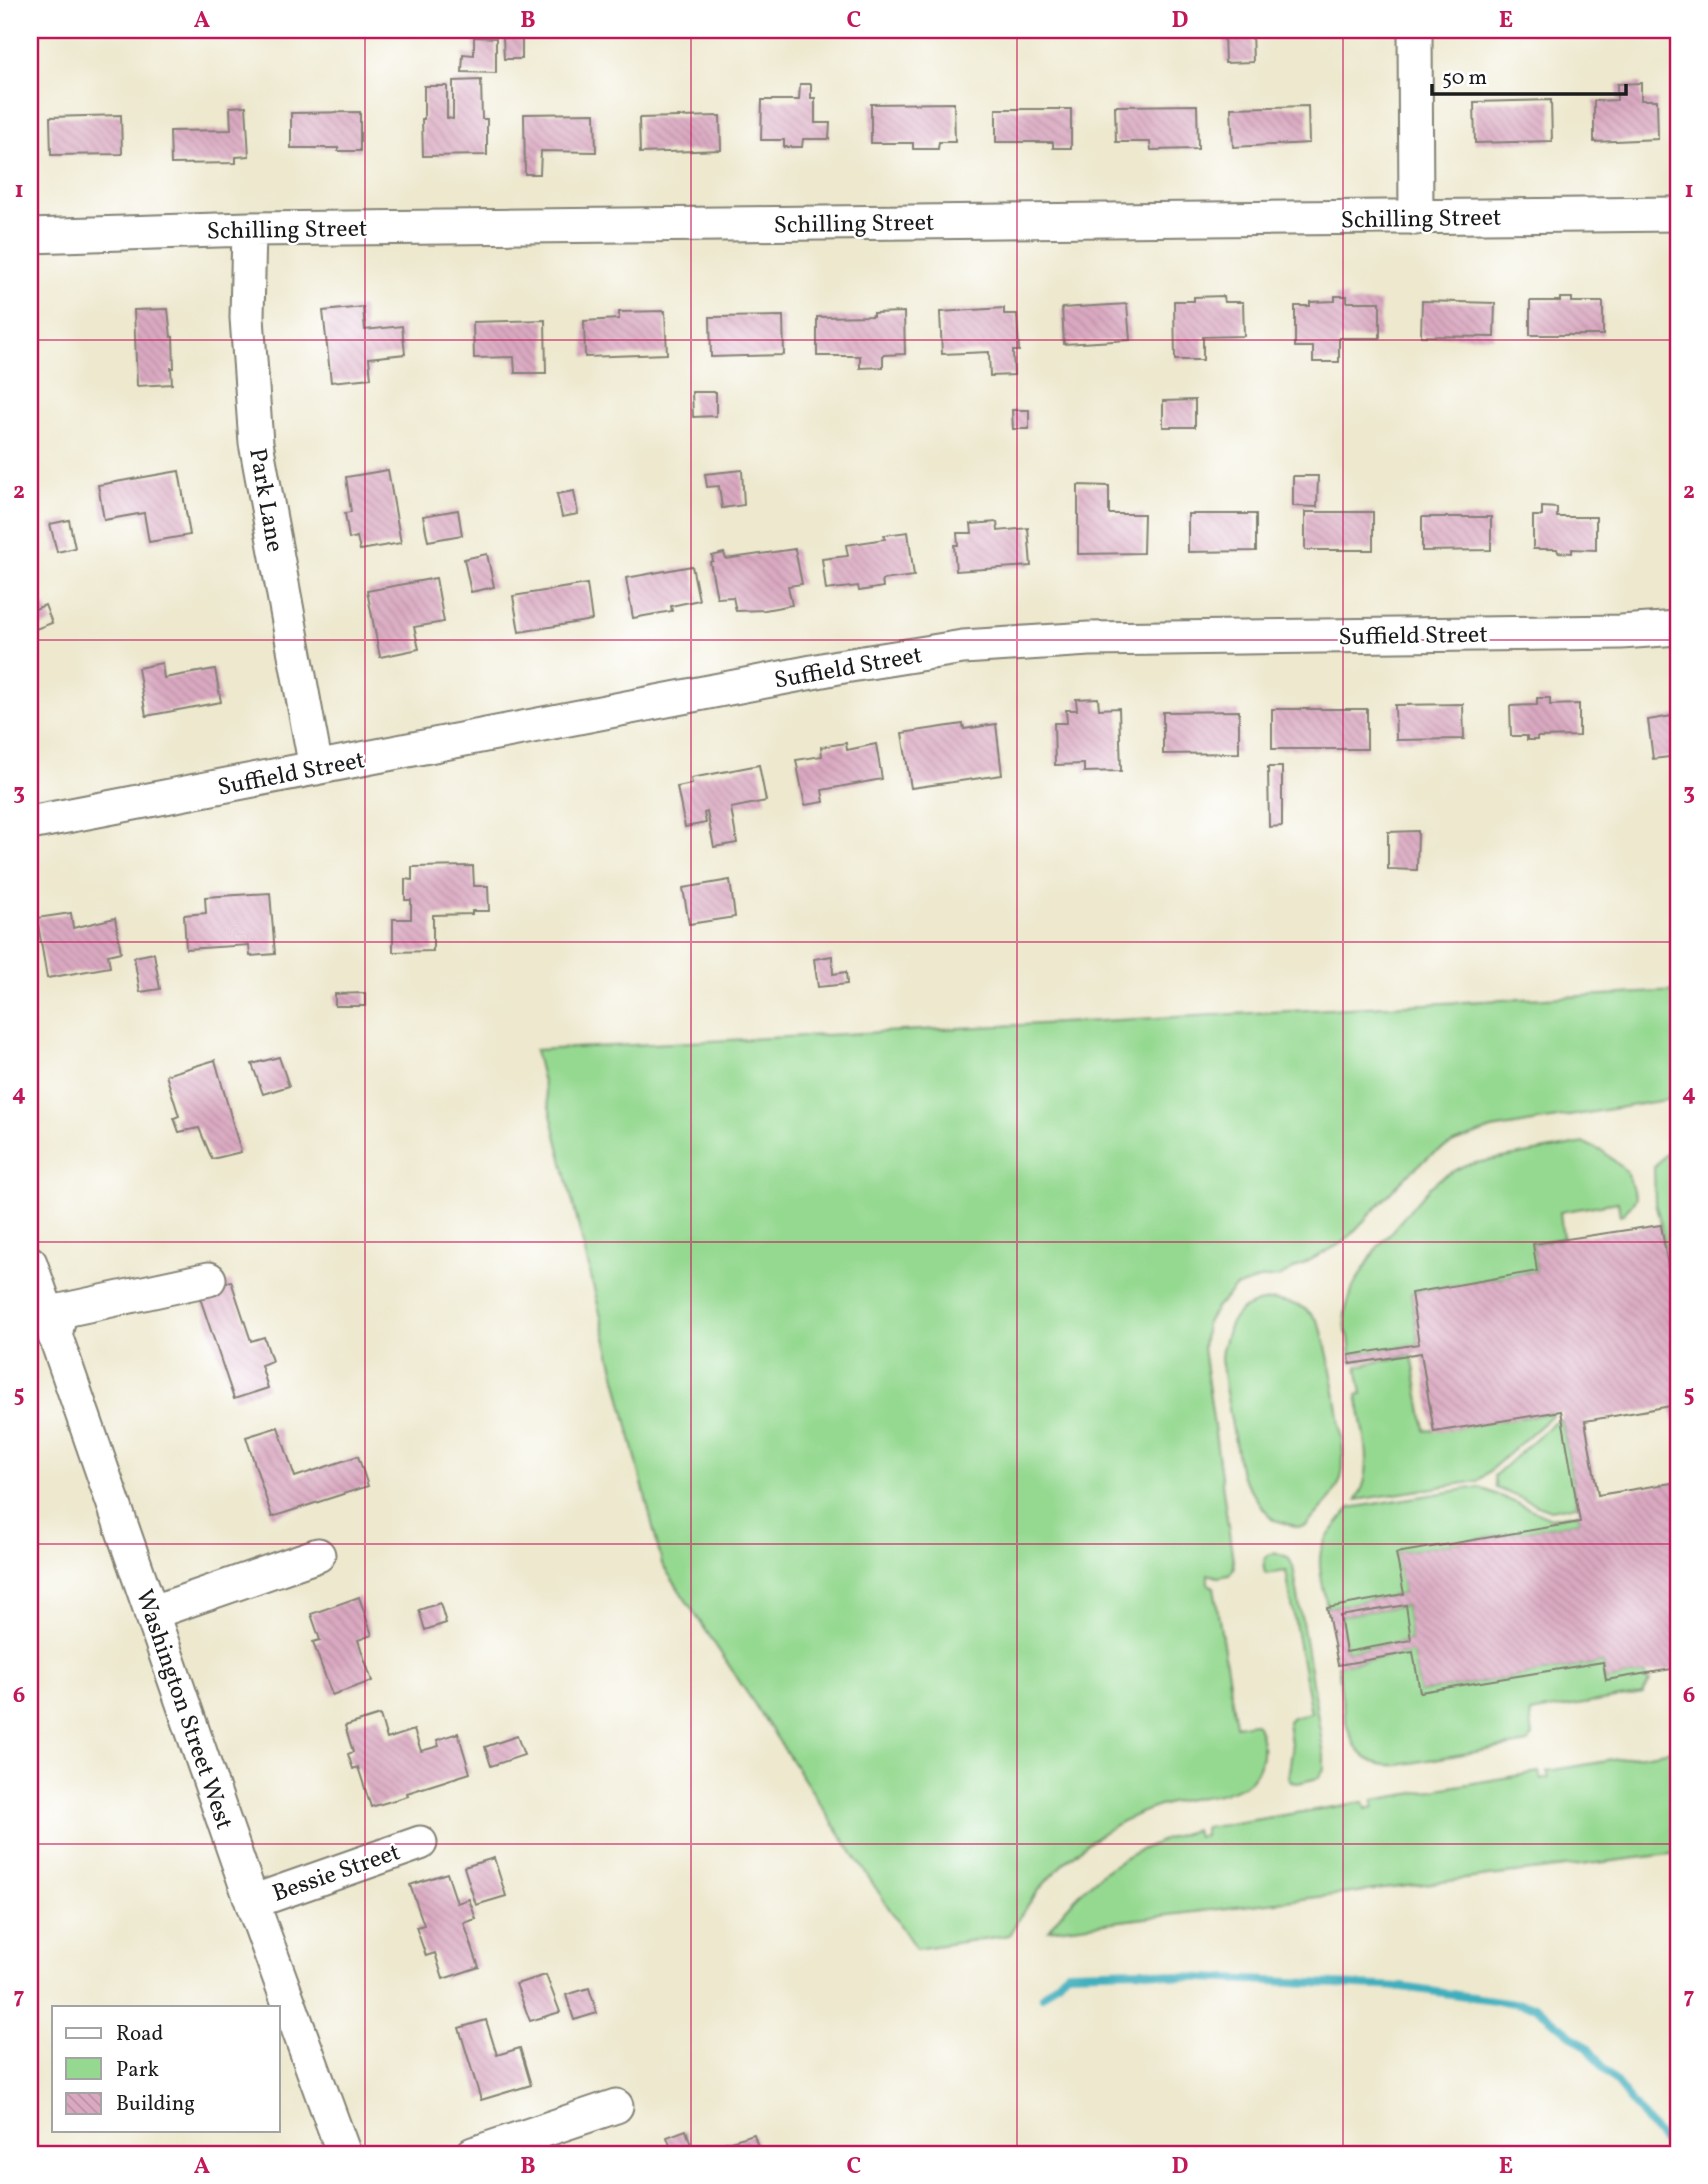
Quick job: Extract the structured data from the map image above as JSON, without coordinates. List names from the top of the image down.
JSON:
{
  "streets": {
    "street": [
      "Schilling Street",
      "Park Lane",
      "Suffield Street",
      "Washington Street West",
      "Bessie Street"
    ]
  },
  "crossings": [
    ["Schilling Street", "Park Lane"],
    ["Park Lane", "Suffield Street"],
    ["Washington Street West", "Bessie Street"]
  ],
  "legend": ["Road", "Park", "Building"],
  "scale_bar": "50 m",
  "grid": {
    "columns": [
      "A",
      "B",
      "C",
      "D",
      "E"
    ],
    "rows": [
      "1",
      "2",
      "3",
      "4",
      "5",
      "6",
      "7"
    ]
  }
}
